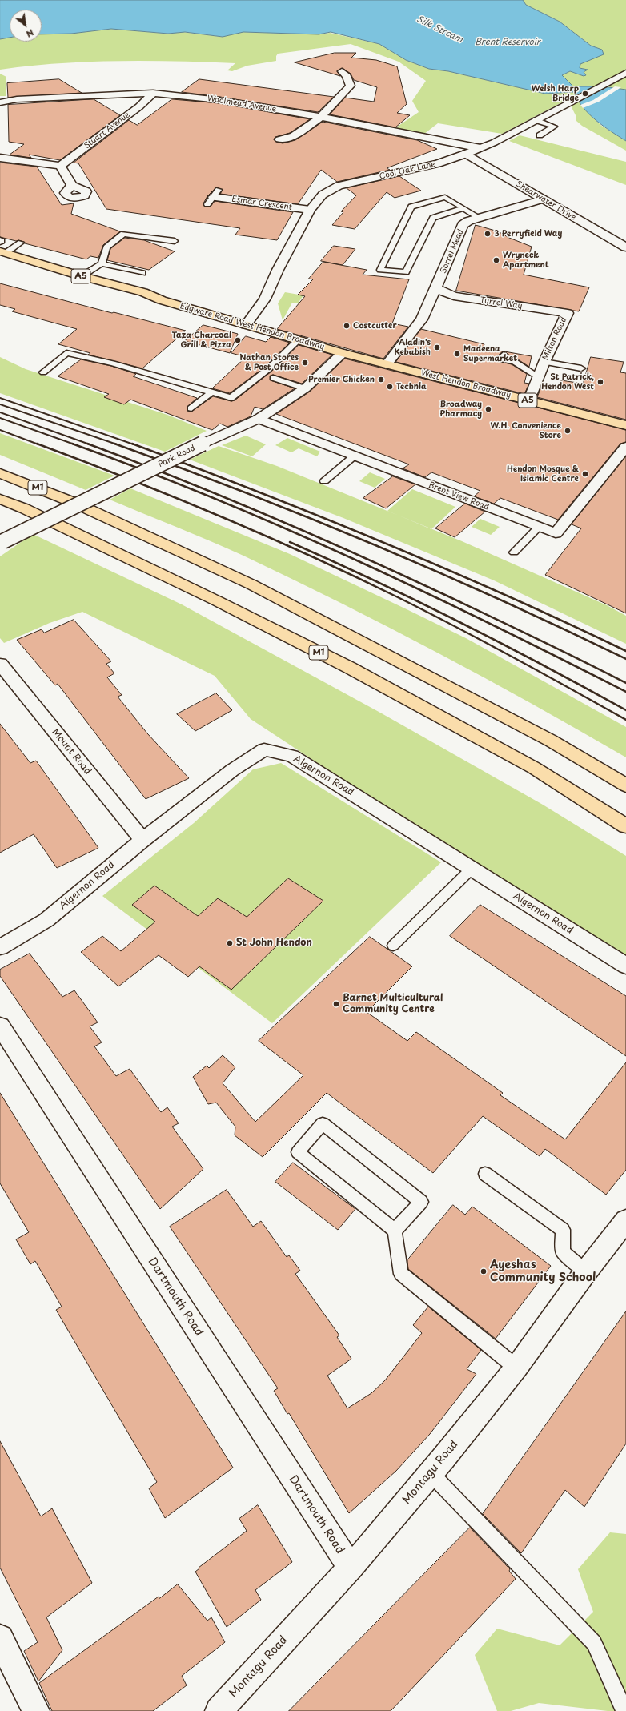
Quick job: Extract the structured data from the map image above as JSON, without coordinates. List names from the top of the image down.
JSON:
{
  "streets": {
    "main road": [
      "A5",
      "Edgware Road West Hendon Broadway",
      "West Hendon Broadway",
      "M1"
    ],
    "street": [
      "Woolmead Avenue",
      "Stuart Avenue",
      "Cool Oak Lane",
      "Shearwater Drive",
      "Esmar Crescent",
      "Sorrel Mead",
      "Tyrrel Way",
      "Milton Road",
      "Park Road",
      "Brent View Road",
      "Mount Road",
      "Algernon Road",
      "Dartmouth Road",
      "Montagu Road"
    ]
  },
  "crossings": [
    ["Woolmead Avenue", "Stuart Avenue"],
    ["Woolmead Avenue", "Cool Oak Lane"],
    ["Cool Oak Lane", "Shearwater Drive"],
    ["Cool Oak Lane", "Esmar Crescent"],
    ["Cool Oak Lane", "Edgware Road West Hendon Broadway"],
    ["Shearwater Drive", "Sorrel Mead"],
    ["Sorrel Mead", "Tyrrel Way"],
    ["Sorrel Mead", "West Hendon Broadway"],
    ["A5", "Edgware Road West Hendon Broadway"],
    ["Tyrrel Way", "Milton Road"],
    ["Edgware Road West Hendon Broadway", "West Hendon Broadway"],
    ["Edgware Road West Hendon Broadway", "Park Road"],
    ["Milton Road", "West Hendon Broadway"],
    ["West Hendon Broadway", "Park Road"],
    ["Park Road", "Brent View Road"],
    ["Mount Road", "Algernon Road"],
    ["Dartmouth Road", "Montagu Road"]
  ],
  "water": ["Silk Stream", "Brent Reservoir"],
  "places": [
    "Welsh Harp Bridge",
    "3 Perryfield Way",
    "Wryneck Apartment",
    "Costcutter",
    "Taza Charcoal Grill & Pizza",
    "Aladin's Kebabish",
    "Madeena Supermarket",
    "Nathan Stores & Post Office",
    "Premier Chicken",
    "St Patrick, Hendon West",
    "Technia",
    "Broadway Pharmacy",
    "W.H. Convenience Store",
    "Hendon Mosque & Islamic Centre",
    "St John Hendon",
    "Barnet Multicultural Community Centre",
    "Ayeshas Community School"
  ],
  "north": "bottom right"
}
